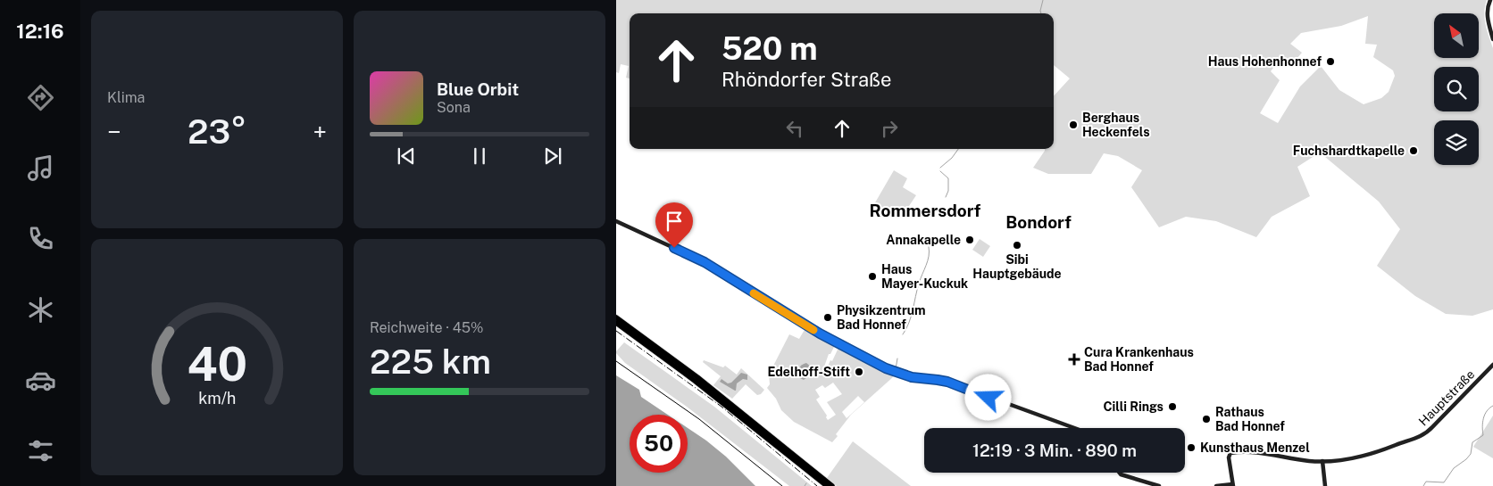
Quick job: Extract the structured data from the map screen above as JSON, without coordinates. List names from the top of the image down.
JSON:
{
  "streets": {
    "main road": ["Hauptstraße"]
  },
  "districts": ["Rommersdorf", "Bondorf"],
  "places": {
    "other": [
      "Haus Hohenhonnef",
      "Berghaus Heckenfels",
      "Fuchshardtkapelle",
      "Annakapelle",
      "Sibi Hauptgebäude",
      "Haus Mayer-Kuckuk",
      "Physikzentrum Bad Honnef",
      "Edelhoff-Stift",
      "Cilli Rings",
      "Rathaus Bad Honnef",
      "Kunsthaus Menzel"
    ],
    "health": ["Cura Krankenhaus Bad Honnef"]
  },
  "north": "top left",
  "page": {
    "tabs": "12:16",
    "tile": [
      "Klima",
      ["Reichweite · 45%", "225 km"]
    ],
    "turn": ["520 m", "Rhöndorfer Straße"],
    "song": ["Blue Orbit", "Sona"],
    "heat": ["−", "23°", "+"],
    "limit": "50",
    "trip": "12:19 · 3 Min. · 890 m",
    "gauge": ["40", "km/h"]
  }
}
